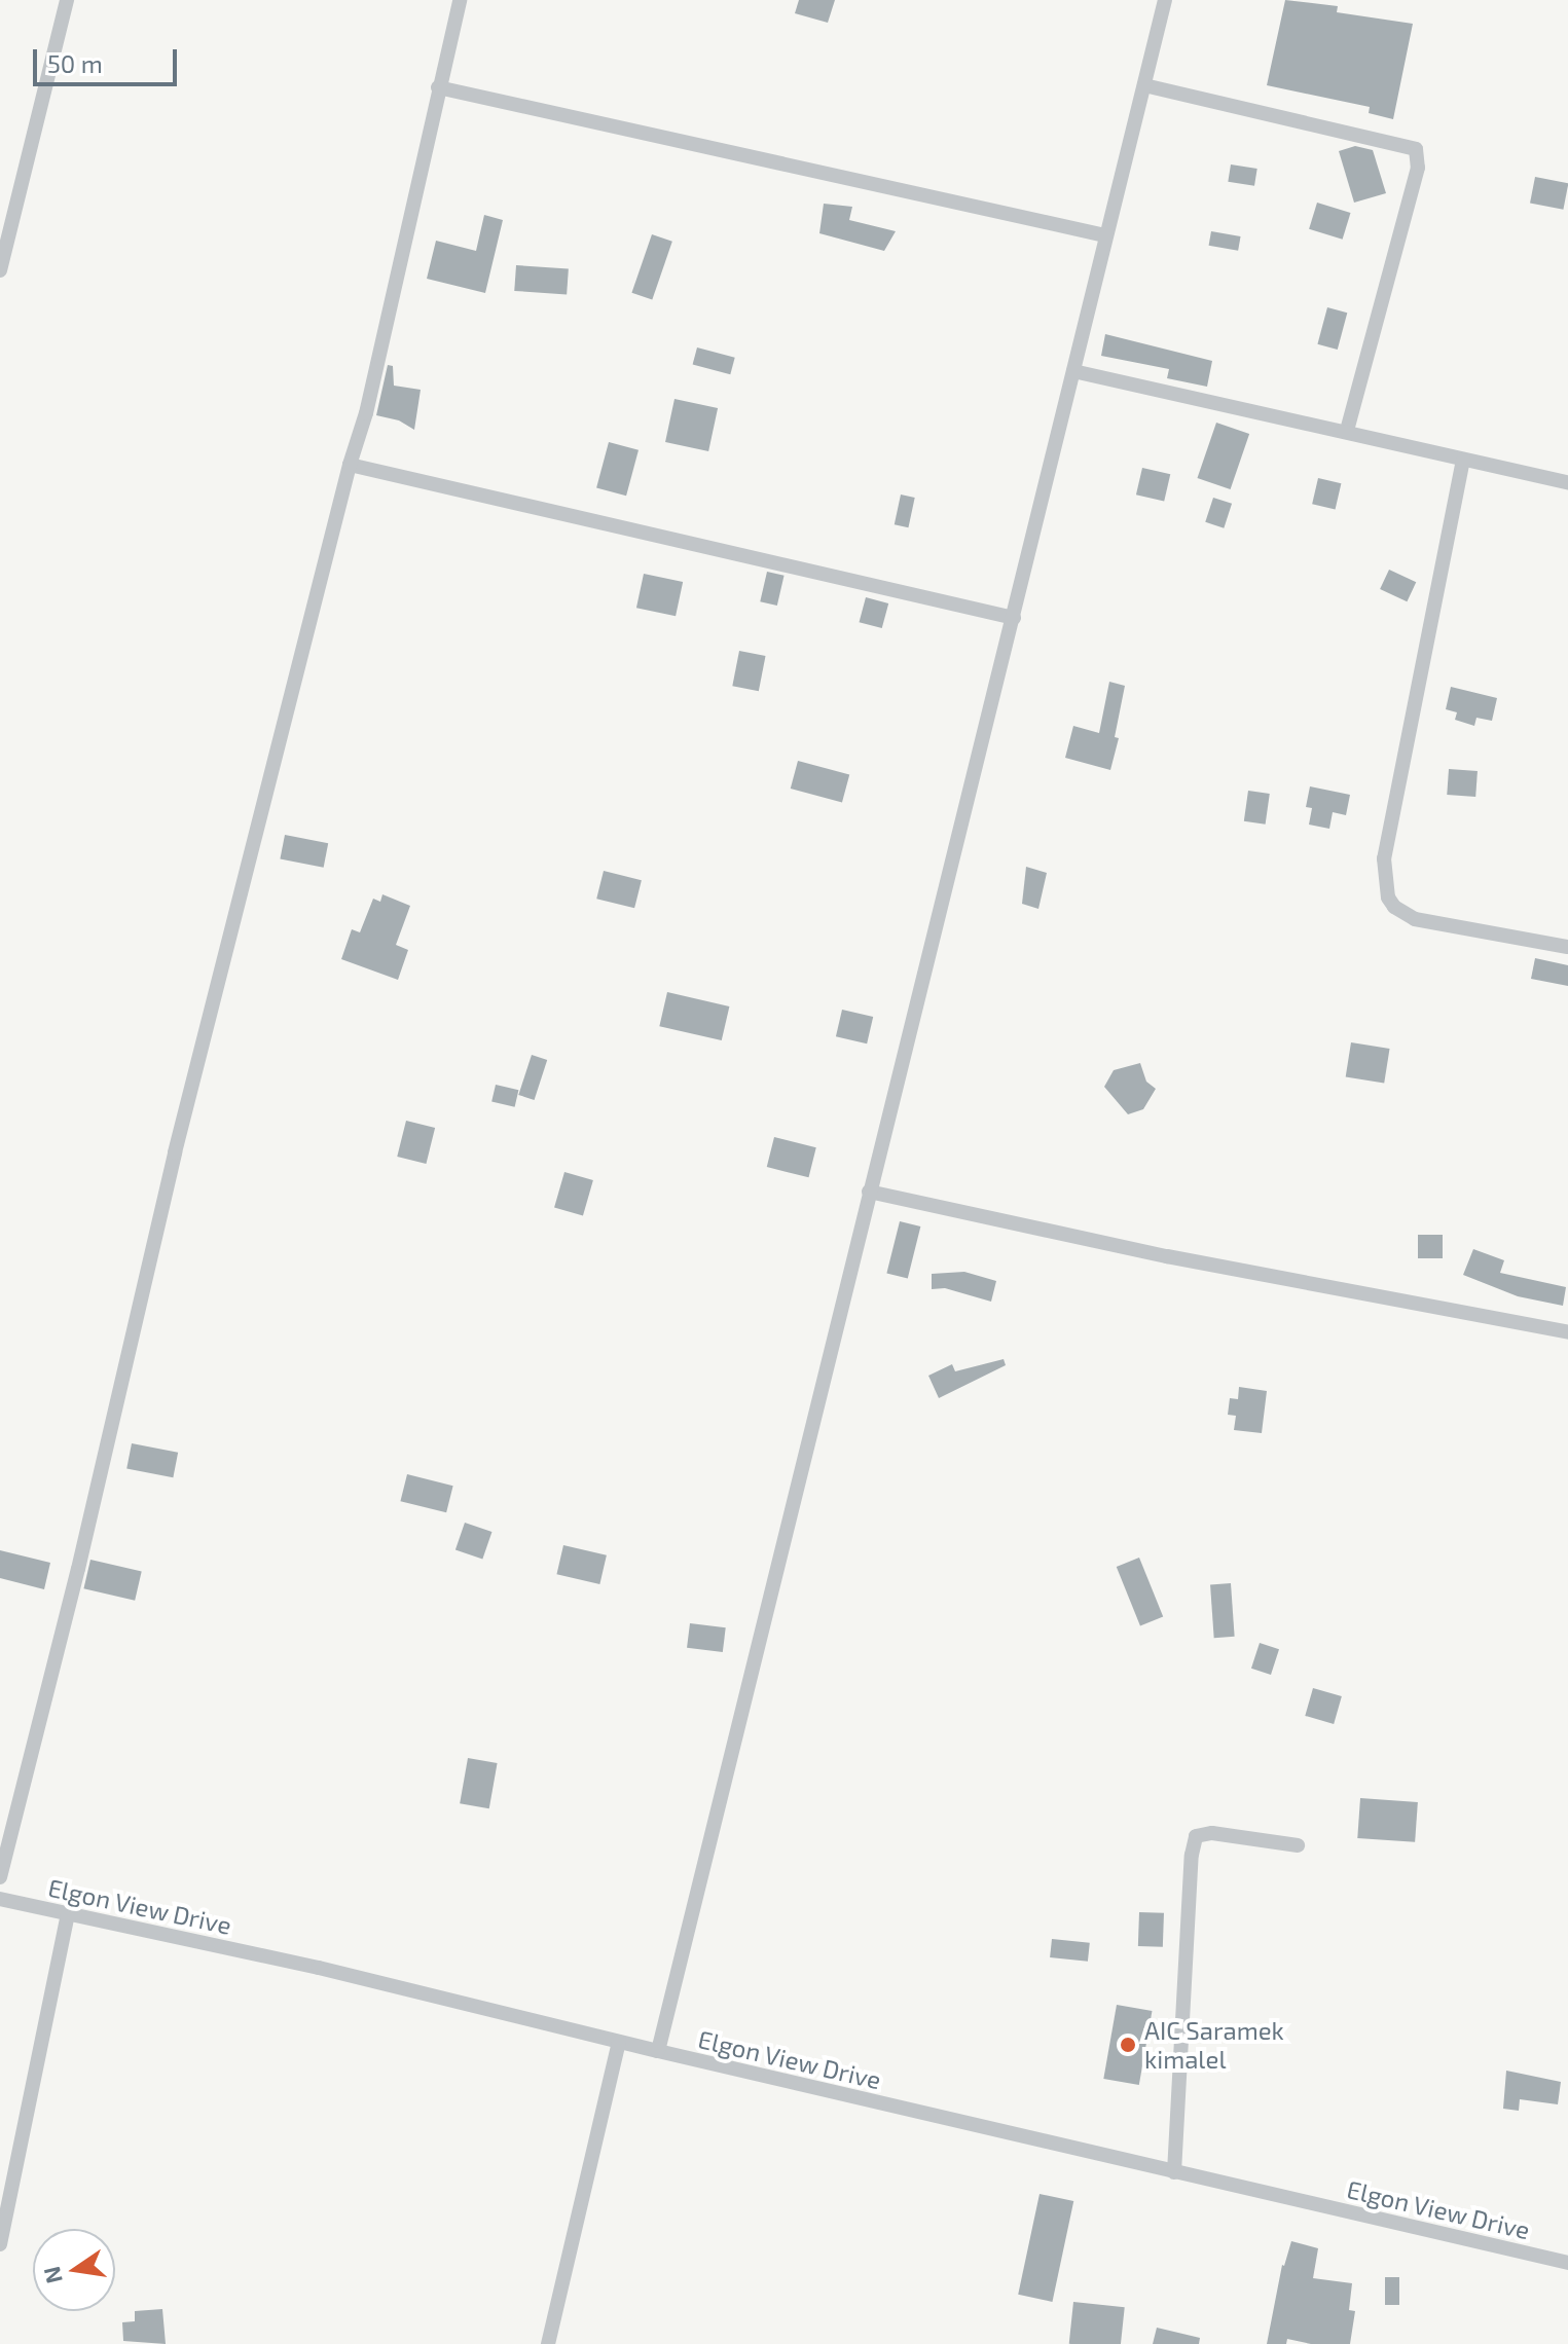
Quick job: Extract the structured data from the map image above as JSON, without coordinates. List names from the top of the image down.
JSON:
{
  "streets": {
    "street": ["Elgon View Drive"]
  },
  "places": ["AIC Saramek kimalel"],
  "scale_bar": "50 m",
  "north": "left"
}
